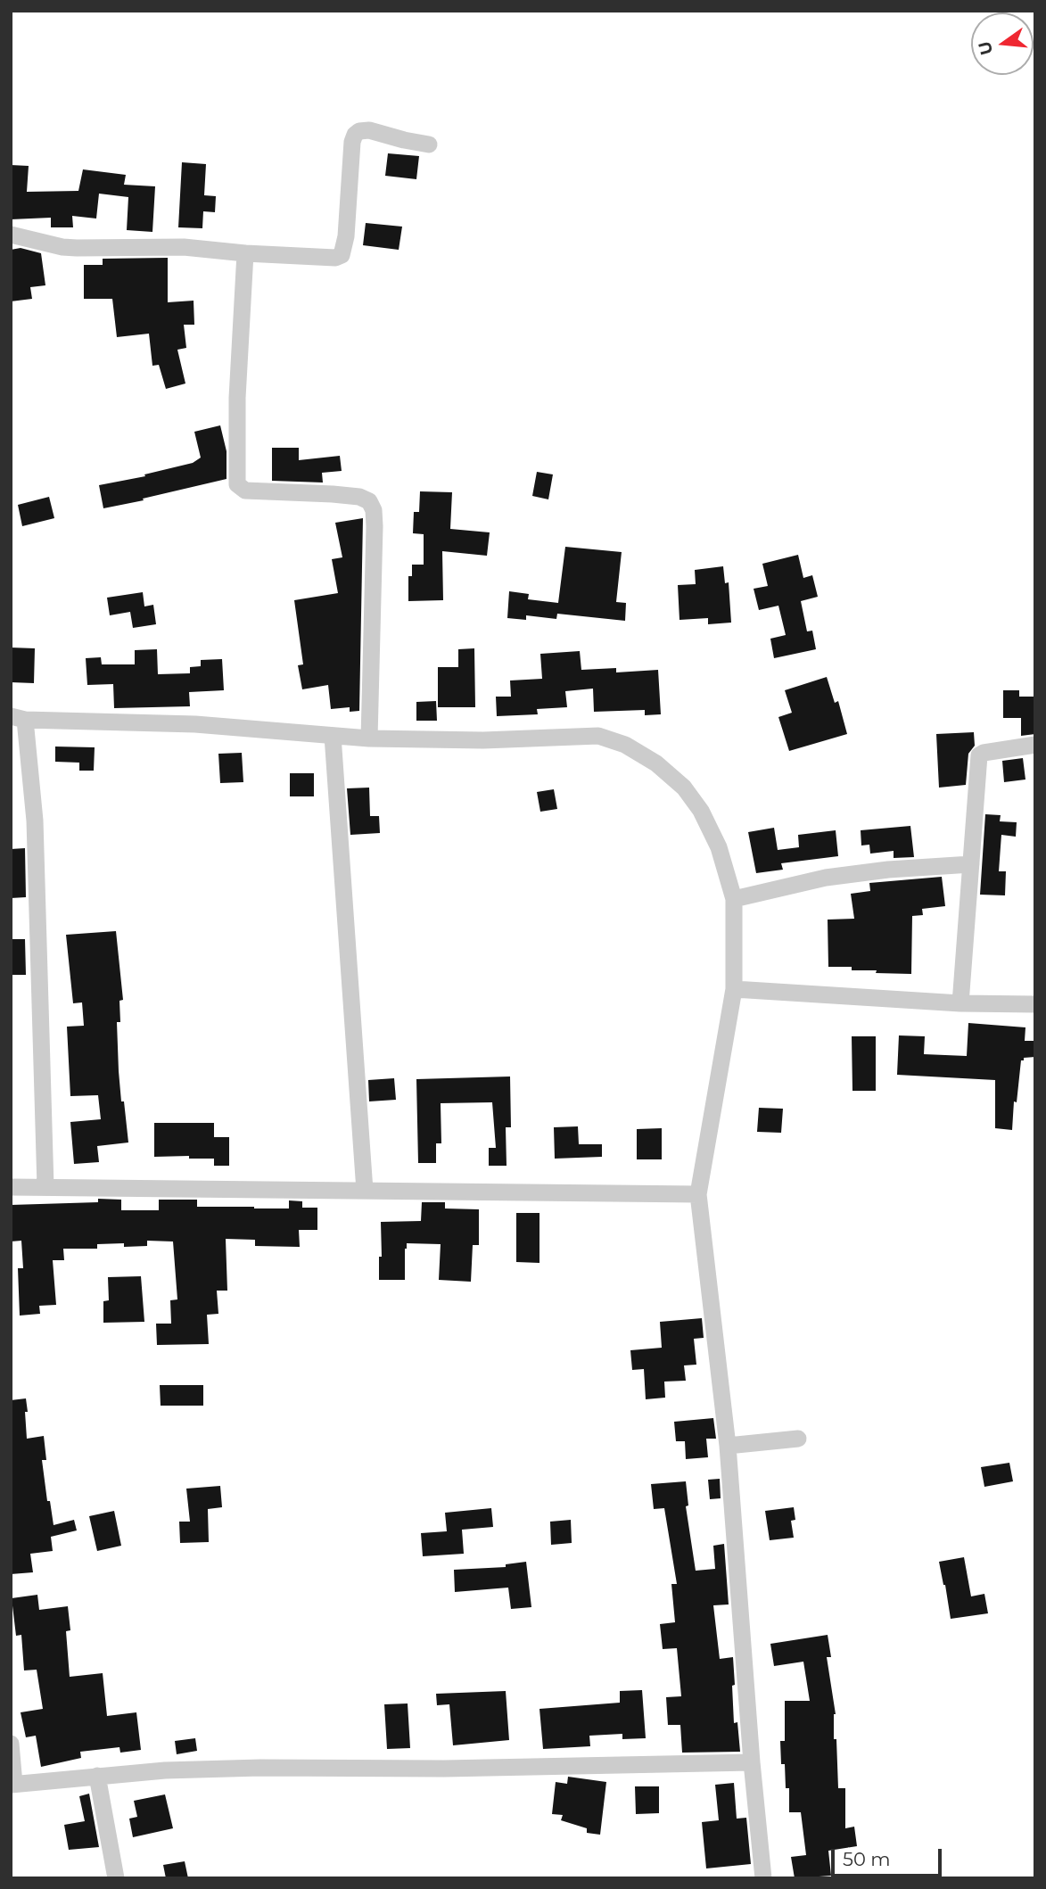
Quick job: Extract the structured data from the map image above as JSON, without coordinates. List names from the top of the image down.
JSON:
{
  "scale_bar": "50 m",
  "north": "left"
}
